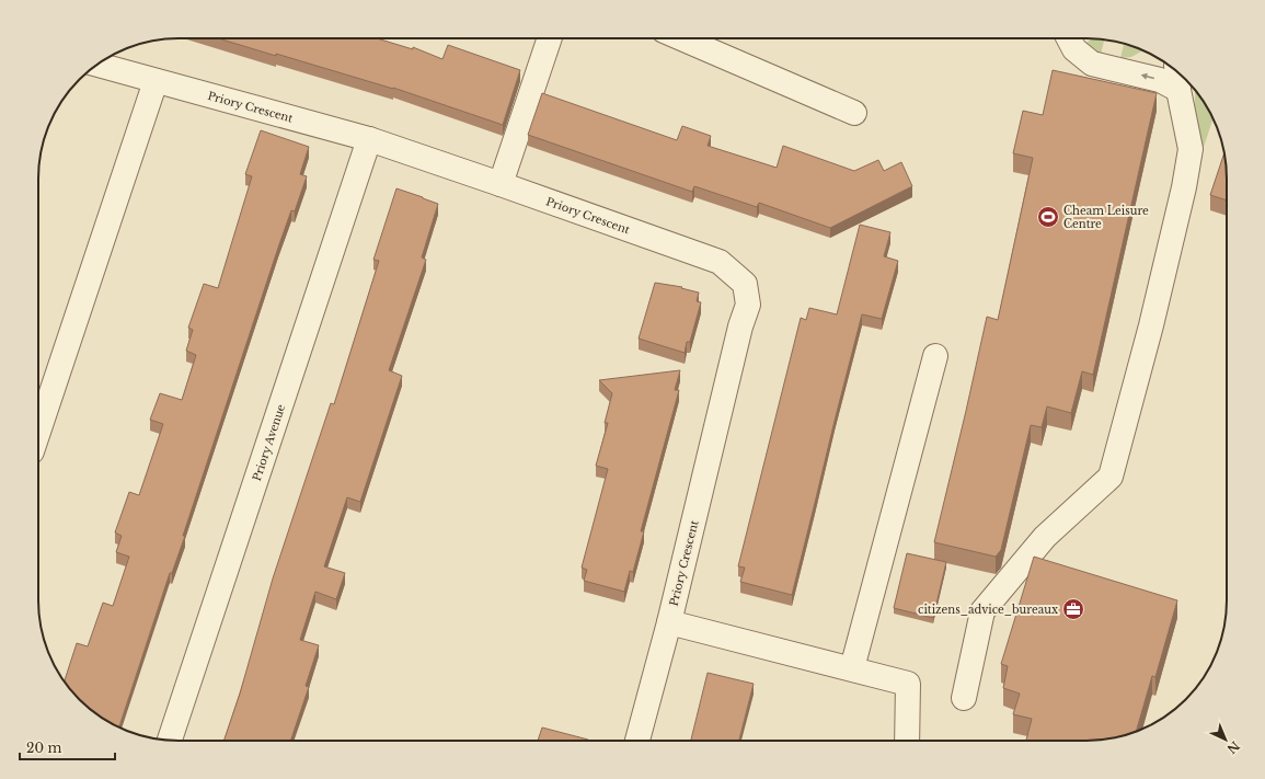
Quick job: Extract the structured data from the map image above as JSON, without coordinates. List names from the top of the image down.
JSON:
{
  "streets": {
    "street": ["Priory Crescent", "Priory Avenue"]
  },
  "crossings": [
    ["Priory Crescent", "Priory Avenue"]
  ],
  "places": {
    "sports": ["Cheam Leisure Centre"],
    "office": ["citizens_advice_bureaux"]
  },
  "scale_bar": "20 m",
  "north": "bottom right"
}
